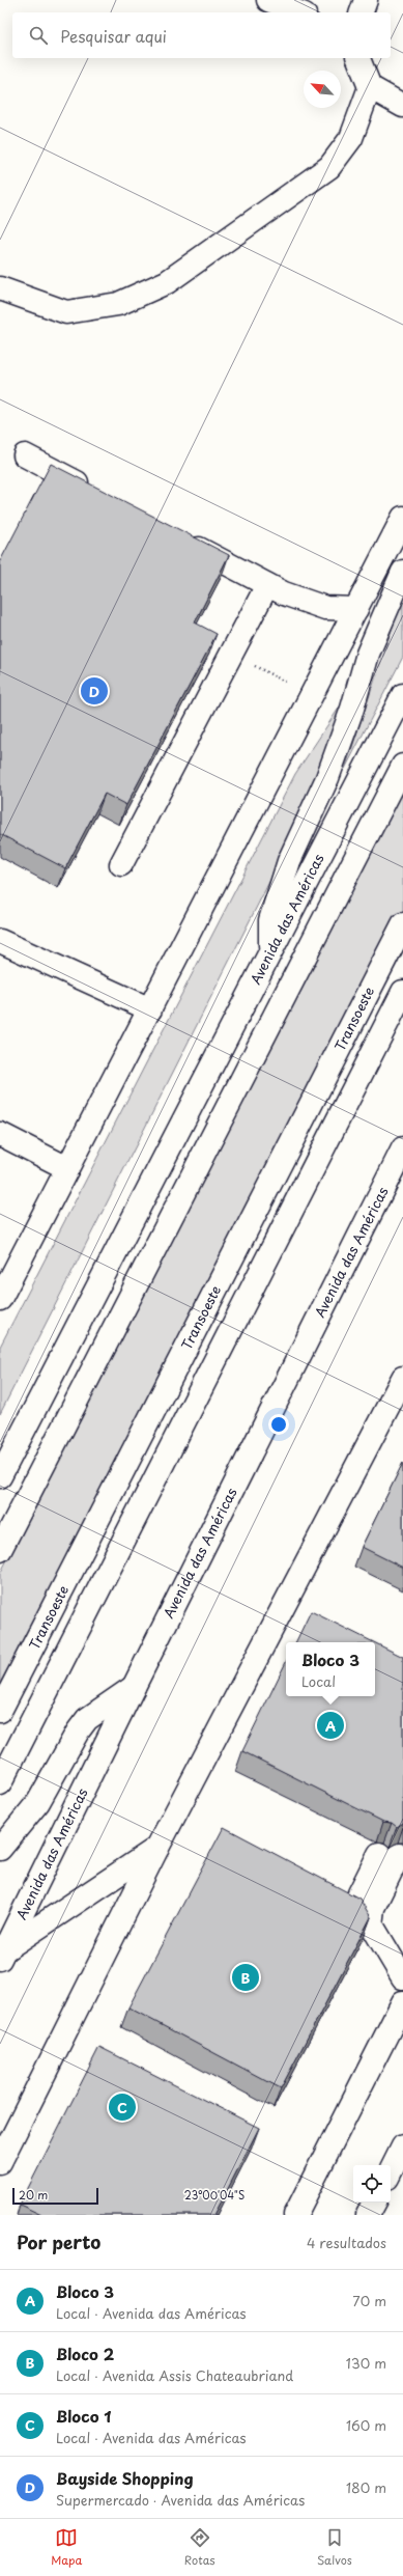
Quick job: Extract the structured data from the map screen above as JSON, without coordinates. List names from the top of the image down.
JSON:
{
  "streets": {
    "main road": ["Avenida das Américas", "Transoeste"]
  },
  "scale_bar": "20 m",
  "north": "top left",
  "page": {
    "search": "Pesquisar aqui",
    "pins": [
      "D",
      "A",
      "B",
      "C"
    ],
    "popup": ["Bloco 3", "Local"],
    "scale": "20 m",
    "heading": ["Por perto", "4 resultados"],
    "list": [
      {
        "mark": "A",
        "name": "Bloco 3",
        "note": "Local · Avenida das Américas",
        "value": "70 m"
      },
      {
        "mark": "B",
        "name": "Bloco 2",
        "note": "Local · Avenida Assis Chateaubriand",
        "value": "130 m"
      },
      {
        "mark": "C",
        "name": "Bloco 1",
        "note": "Local · Avenida das Américas",
        "value": "160 m"
      },
      {
        "mark": "D",
        "name": "Bayside Shopping",
        "note": "Supermercado · Avenida das Américas",
        "value": "180 m"
      }
    ],
    "nav": ["Mapa", "Rotas", "Salvos"]
  },
  "coordinates": ["23°00'04\"S"]
}
